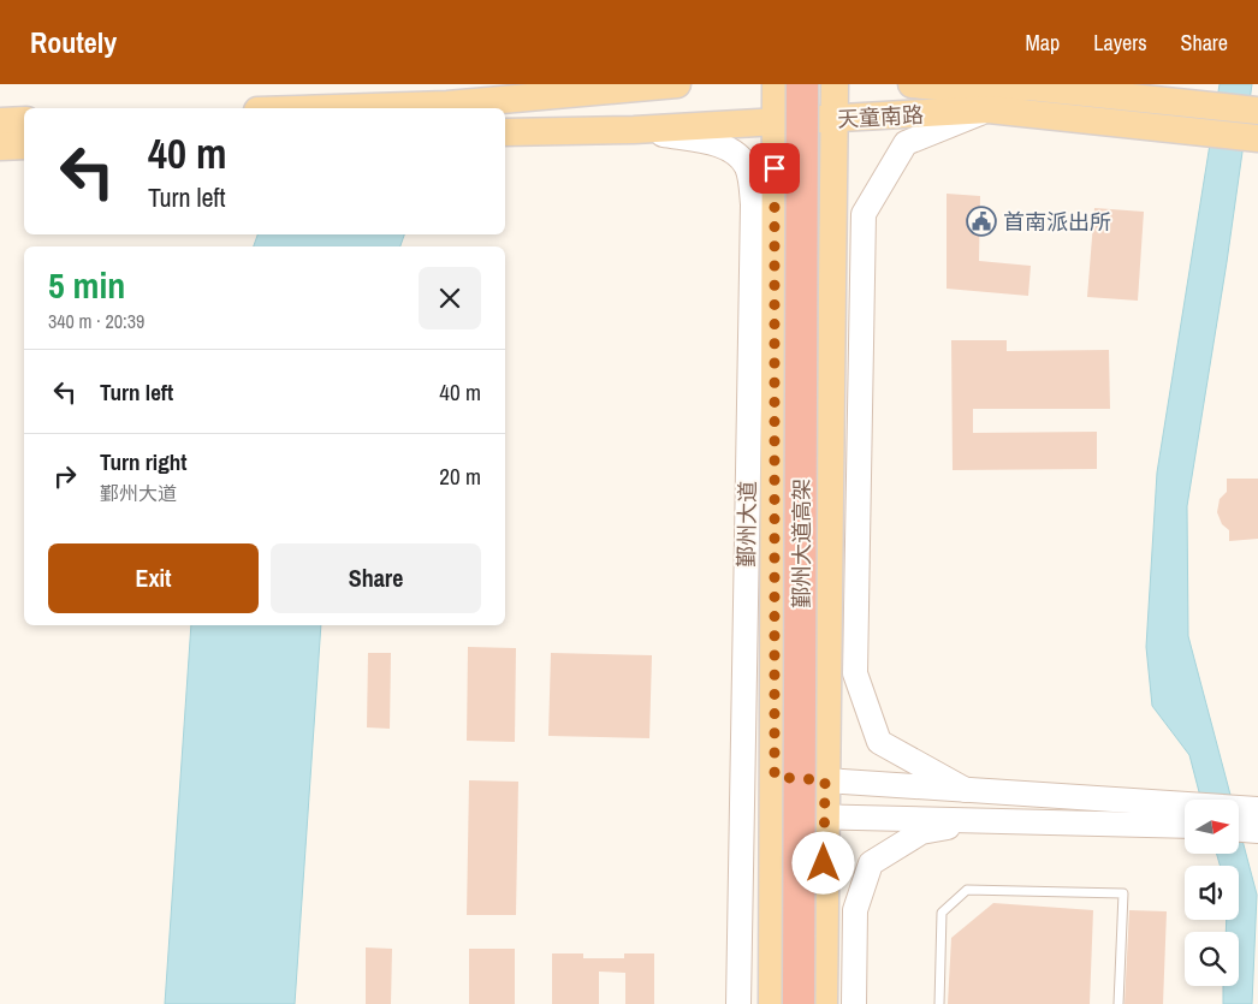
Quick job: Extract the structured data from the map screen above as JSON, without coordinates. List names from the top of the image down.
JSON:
{
  "streets": {
    "highway": ["鄞州大道高架"],
    "main road": ["天童南路", "鄞州大道"]
  },
  "crossings": [
    ["天童南路", "鄞州大道"]
  ],
  "places": {
    "public building": ["首南派出所"]
  },
  "north": "right",
  "page": {
    "header": "Routely",
    "nav": ["Map", "Layers", "Share"],
    "turn": ["40 m", "Turn left"],
    "heading": ["5 min", "340 m · 20:39"],
    "list": [
      {
        "name": "Turn left",
        "value": "40 m"
      },
      {
        "name": "Turn right",
        "note": "鄞州大道",
        "value": "20 m"
      }
    ],
    "buttons": ["Exit", "Share"]
  }
}
